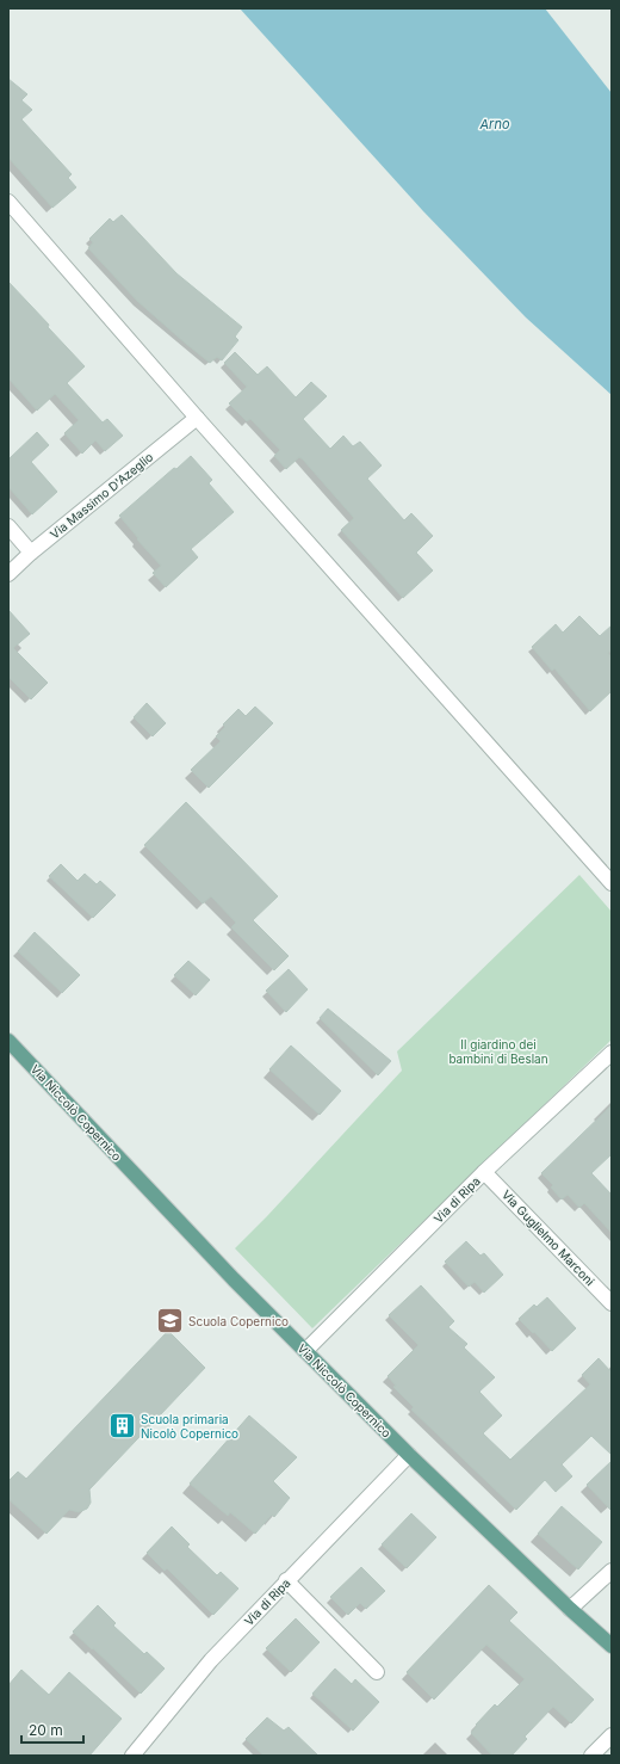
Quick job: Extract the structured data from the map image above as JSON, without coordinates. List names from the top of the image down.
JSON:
{
  "streets": {
    "main road": ["Via Niccolò Copernico"],
    "street": ["Via Massimo D'Azeglio", "Via di Ripa", "Via Guglielmo Marconi"]
  },
  "crossings": [
    ["Via Niccolò Copernico", "Via di Ripa"],
    ["Via di Ripa", "Via Guglielmo Marconi"]
  ],
  "water": ["Arno"],
  "parks": ["Il giardino dei bambini di Beslan"],
  "places": {
    "school or university": ["Scuola Copernico"],
    "building": ["Scuola primaria Nicolò Copernico"]
  },
  "scale_bar": "20 m"
}
